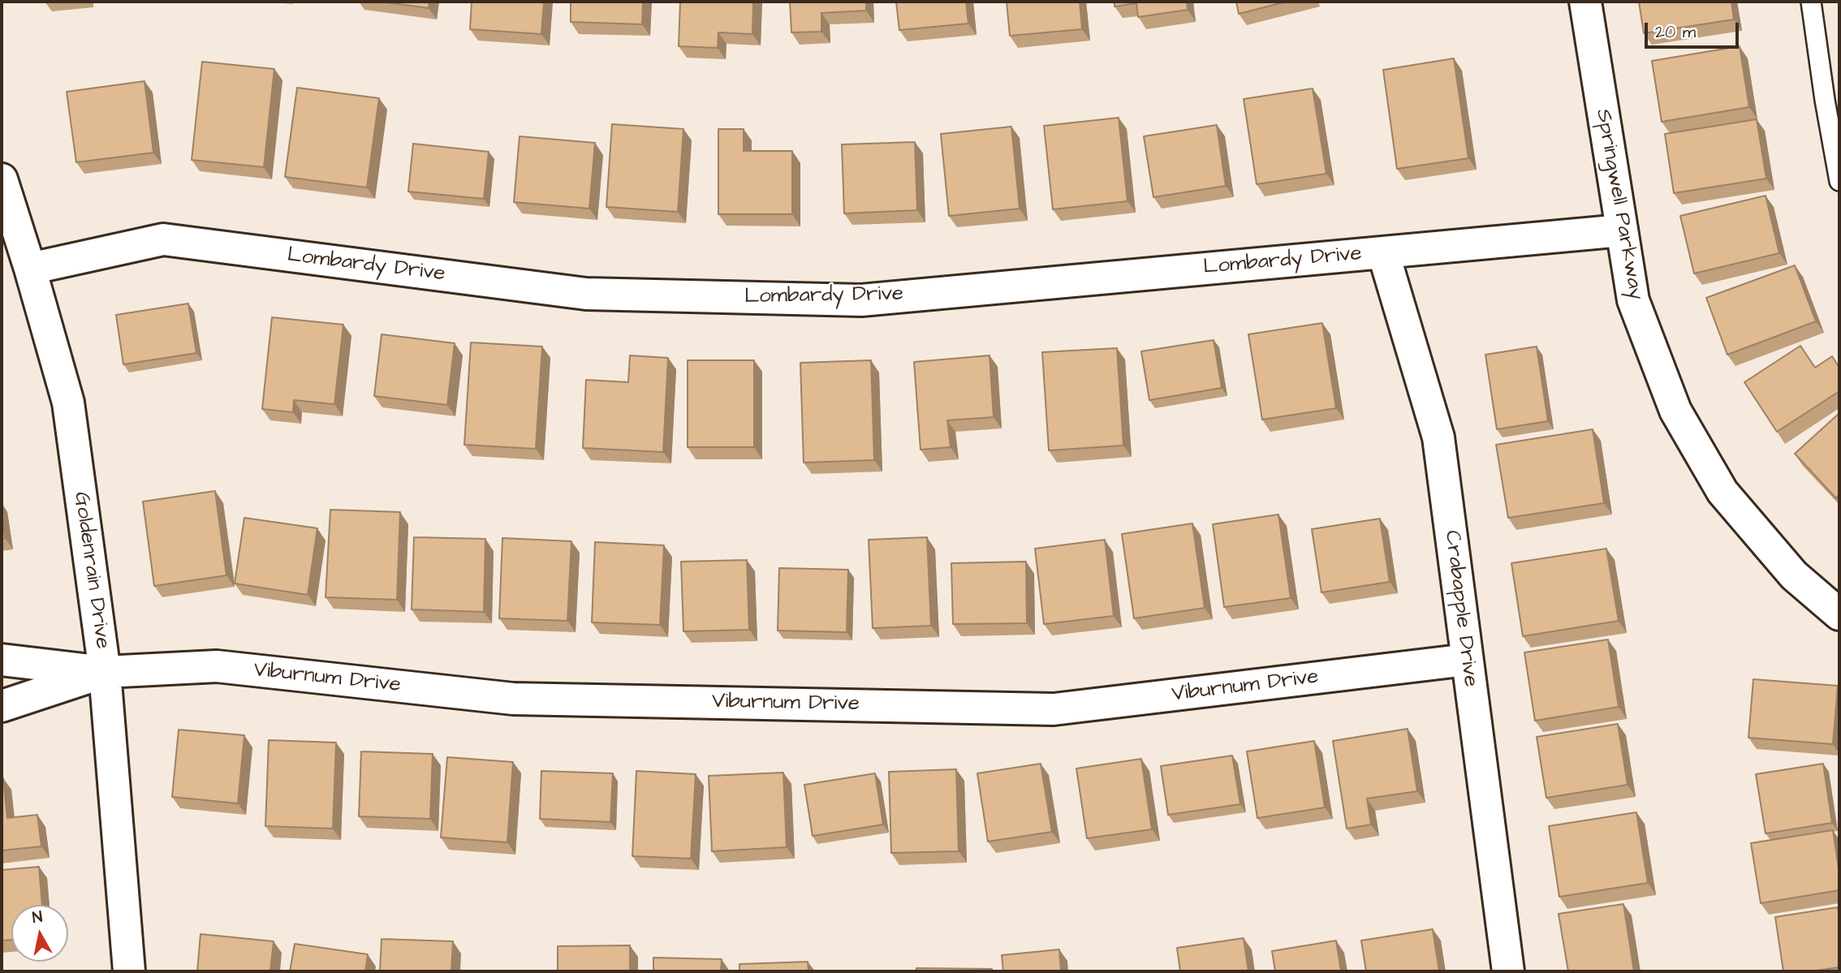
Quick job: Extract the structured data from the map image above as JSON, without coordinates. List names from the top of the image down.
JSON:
{
  "streets": {
    "street": [
      "Springwell Parkway",
      "Lombardy Drive",
      "Goldenrain Drive",
      "Crabapple Drive",
      "Viburnum Drive"
    ]
  },
  "crossings": [
    ["Springwell Parkway", "Lombardy Drive"],
    ["Lombardy Drive", "Goldenrain Drive"],
    ["Lombardy Drive", "Crabapple Drive"],
    ["Goldenrain Drive", "Viburnum Drive"],
    ["Crabapple Drive", "Viburnum Drive"]
  ],
  "scale_bar": "20 m",
  "north": "top"
}
